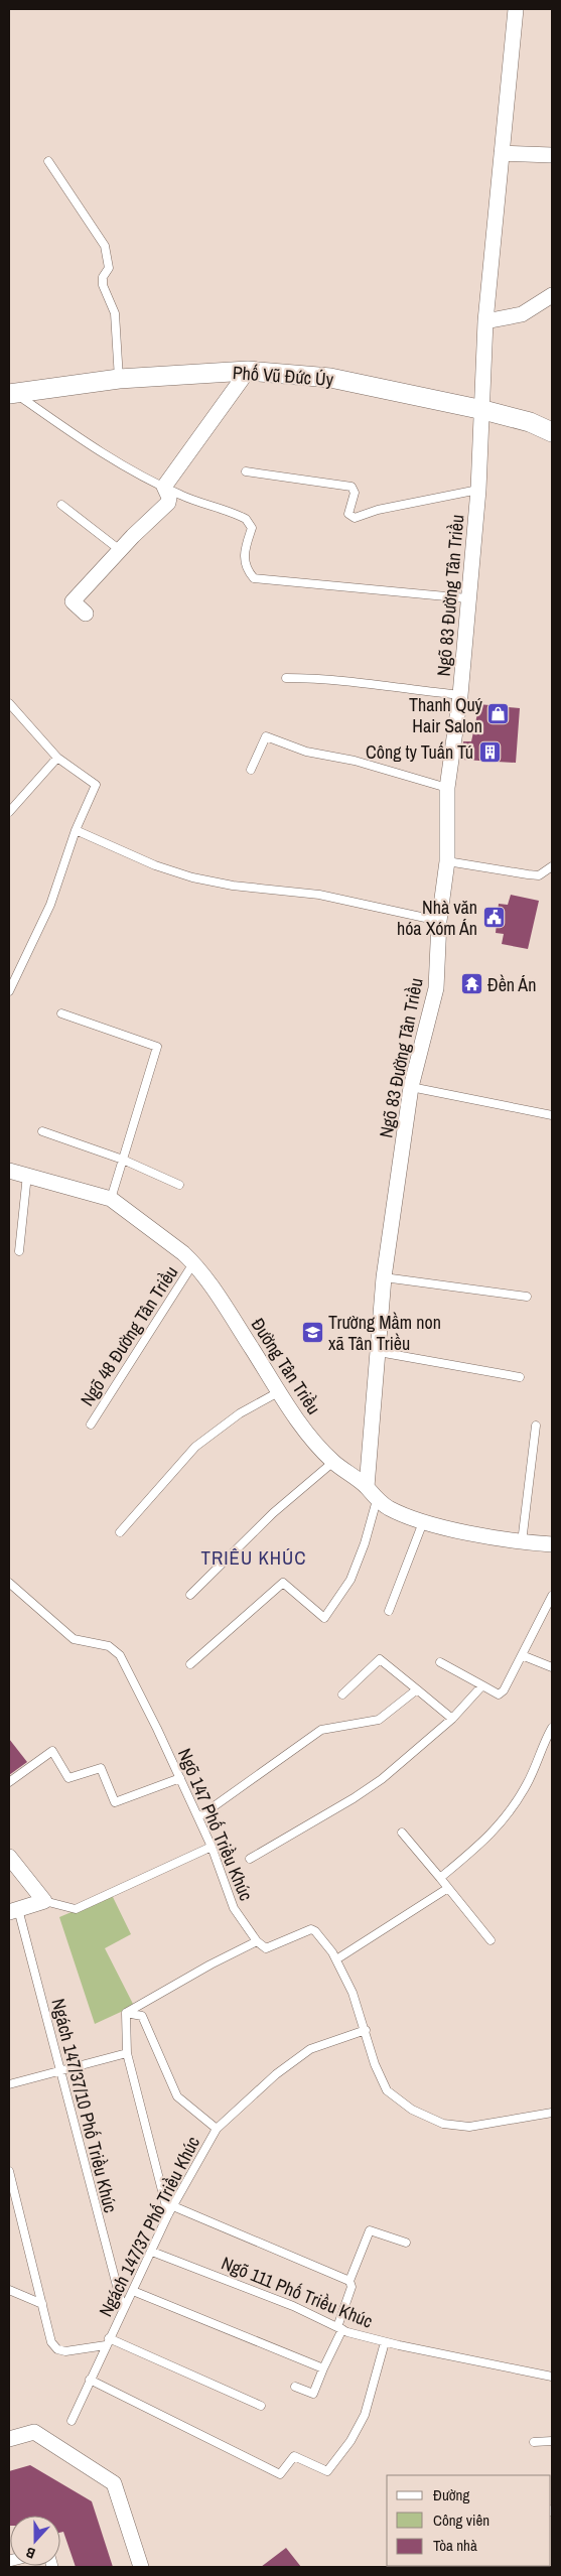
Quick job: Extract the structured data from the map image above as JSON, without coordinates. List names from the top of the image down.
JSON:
{
  "streets": {
    "street": ["Phố Vũ Đức Úy", "Ngõ 83 Đường Tân Triều", "Đường Tân Triều"],
    "lane": [
      "Ngõ 48 Đường Tân Triều",
      "Ngõ 147 Phố Triều Khúc",
      "Ngách 147/37/10 Phố Triều Khúc",
      "Ngách 147/37 Phố Triều Khúc",
      "Ngõ 111 Phố Triều Khúc"
    ]
  },
  "crossings": [
    ["Phố Vũ Đức Úy", "Ngõ 83 Đường Tân Triều"],
    ["Ngõ 83 Đường Tân Triều", "Đường Tân Triều"],
    ["Ngõ 48 Đường Tân Triều", "Đường Tân Triều"],
    ["Ngách 147/37/10 Phố Triều Khúc", "Ngách 147/37 Phố Triều Khúc"],
    ["Ngách 147/37 Phố Triều Khúc", "Ngõ 111 Phố Triều Khúc"]
  ],
  "districts": ["TRIÊU KHÚC"],
  "places": {
    "shop": ["Thanh Quý Hair Salon"],
    "building": ["Công ty Tuấn Tú"],
    "public building": ["Nhà văn hóa Xóm Án"],
    "temple": ["Đền Án"],
    "school or university": ["Trường Mầm non xã Tân Triều"]
  },
  "legend": ["Đường", "Công viên", "Tòa nhà"],
  "north": "bottom"
}
